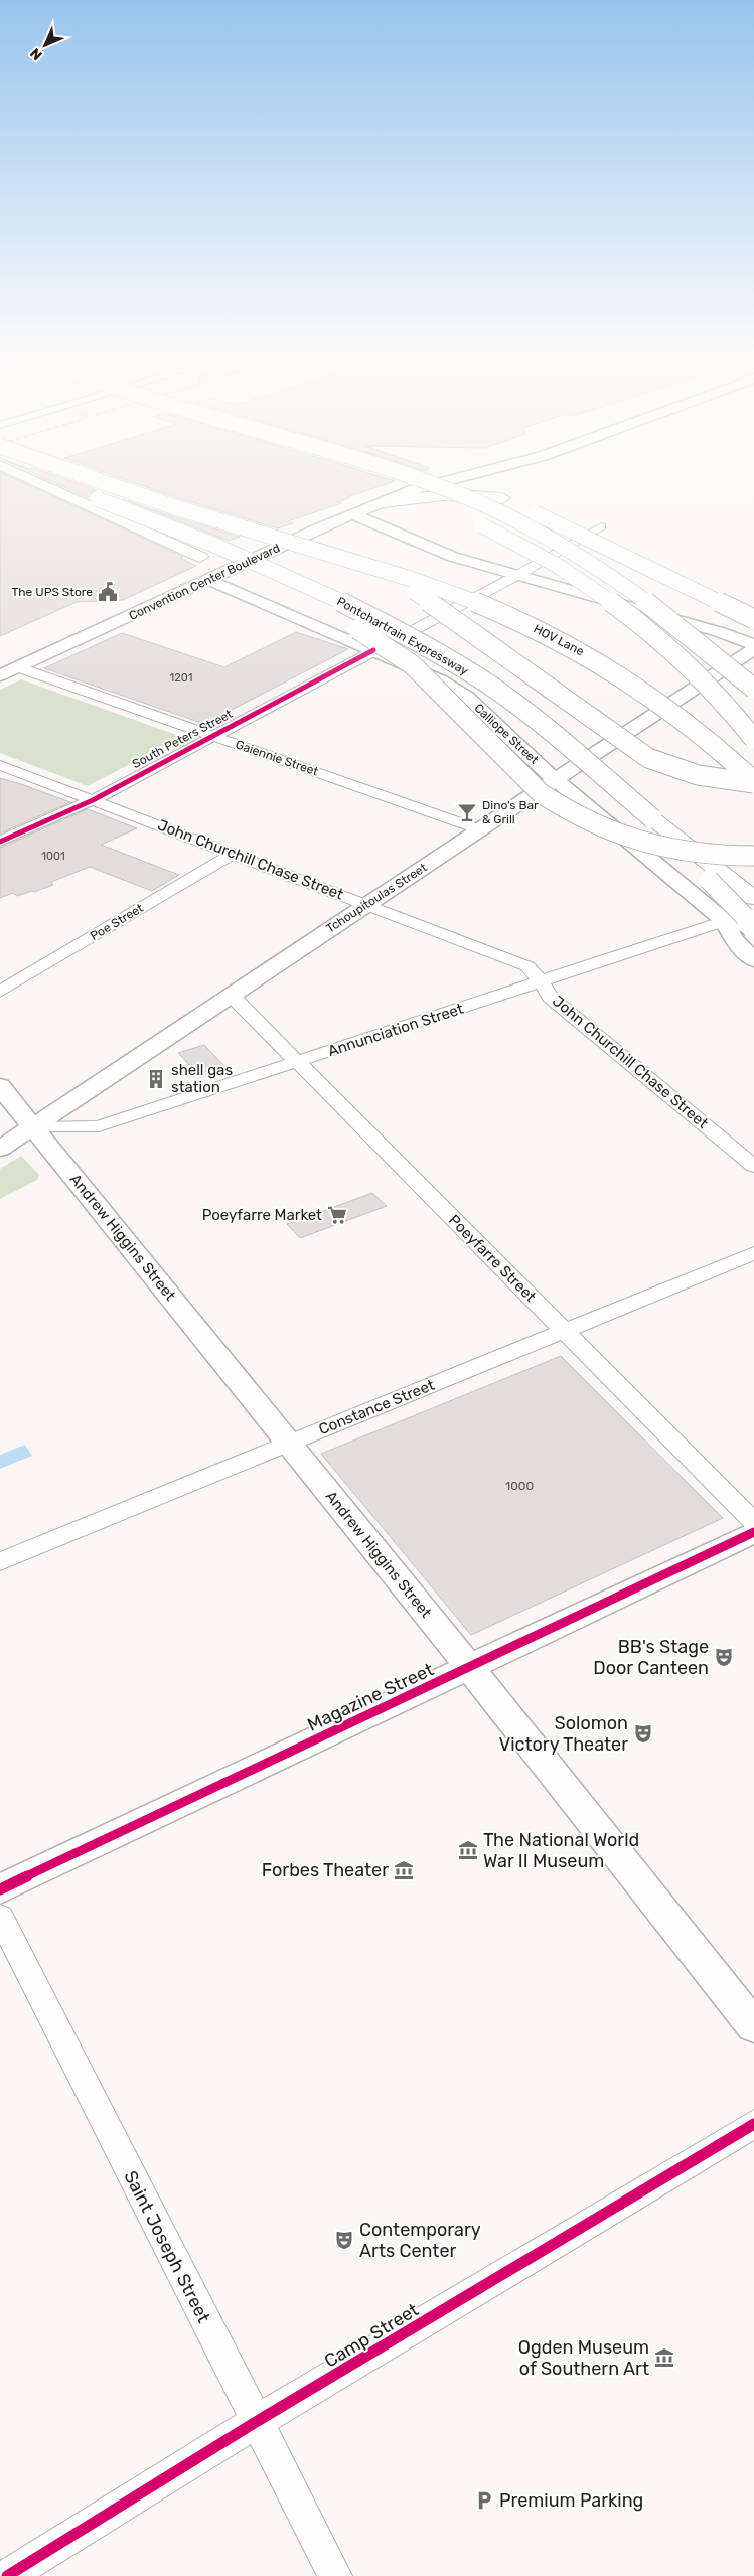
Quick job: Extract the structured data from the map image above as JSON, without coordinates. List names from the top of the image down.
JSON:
{
  "streets": {
    "highway": ["Pontchartrain Expressway", "HOV Lane"],
    "street": [
      "Convention Center Boulevard",
      "Calliope Street",
      "South Peters Street",
      "Gaiennie Street",
      "John Churchill Chase Street",
      "Tchoupitoulas Street",
      "Poe Street",
      "Annunciation Street",
      "Andrew Higgins Street",
      "Poeyfarre Street",
      "Constance Street",
      "Magazine Street",
      "Saint Joseph Street",
      "Camp Street"
    ]
  },
  "crossings": [
    ["Convention Center Boulevard", "Calliope Street"],
    ["Convention Center Boulevard", "Gaiennie Street"],
    ["Calliope Street", "South Peters Street"],
    ["Calliope Street", "Tchoupitoulas Street"],
    ["Calliope Street", "Annunciation Street"],
    ["South Peters Street", "Gaiennie Street"],
    ["South Peters Street", "John Churchill Chase Street"],
    ["Gaiennie Street", "Tchoupitoulas Street"],
    ["John Churchill Chase Street", "Tchoupitoulas Street"],
    ["John Churchill Chase Street", "Poe Street"],
    ["John Churchill Chase Street", "Annunciation Street"],
    ["Tchoupitoulas Street", "Annunciation Street"],
    ["Tchoupitoulas Street", "Andrew Higgins Street"],
    ["Tchoupitoulas Street", "Poeyfarre Street"],
    ["Annunciation Street", "Andrew Higgins Street"],
    ["Annunciation Street", "Poeyfarre Street"],
    ["Andrew Higgins Street", "Constance Street"],
    ["Andrew Higgins Street", "Magazine Street"],
    ["Poeyfarre Street", "Constance Street"],
    ["Saint Joseph Street", "Camp Street"]
  ],
  "places": {
    "public building": ["The UPS Store"],
    "bar": ["Dino's Bar & Grill"],
    "building": ["shell gas station"],
    "supermarket": ["Poeyfarre Market"],
    "theatre": ["BB's Stage Door Canteen", "Solomon Victory Theater", "Contemporary Arts Center"],
    "museum": ["The National World War II Museum", "Forbes Theater", "Ogden Museum of Southern Art"],
    "parking": ["Premium Parking"]
  },
  "house_numbers": ["1201", "1001", "1000"],
  "north": "bottom left"
}
